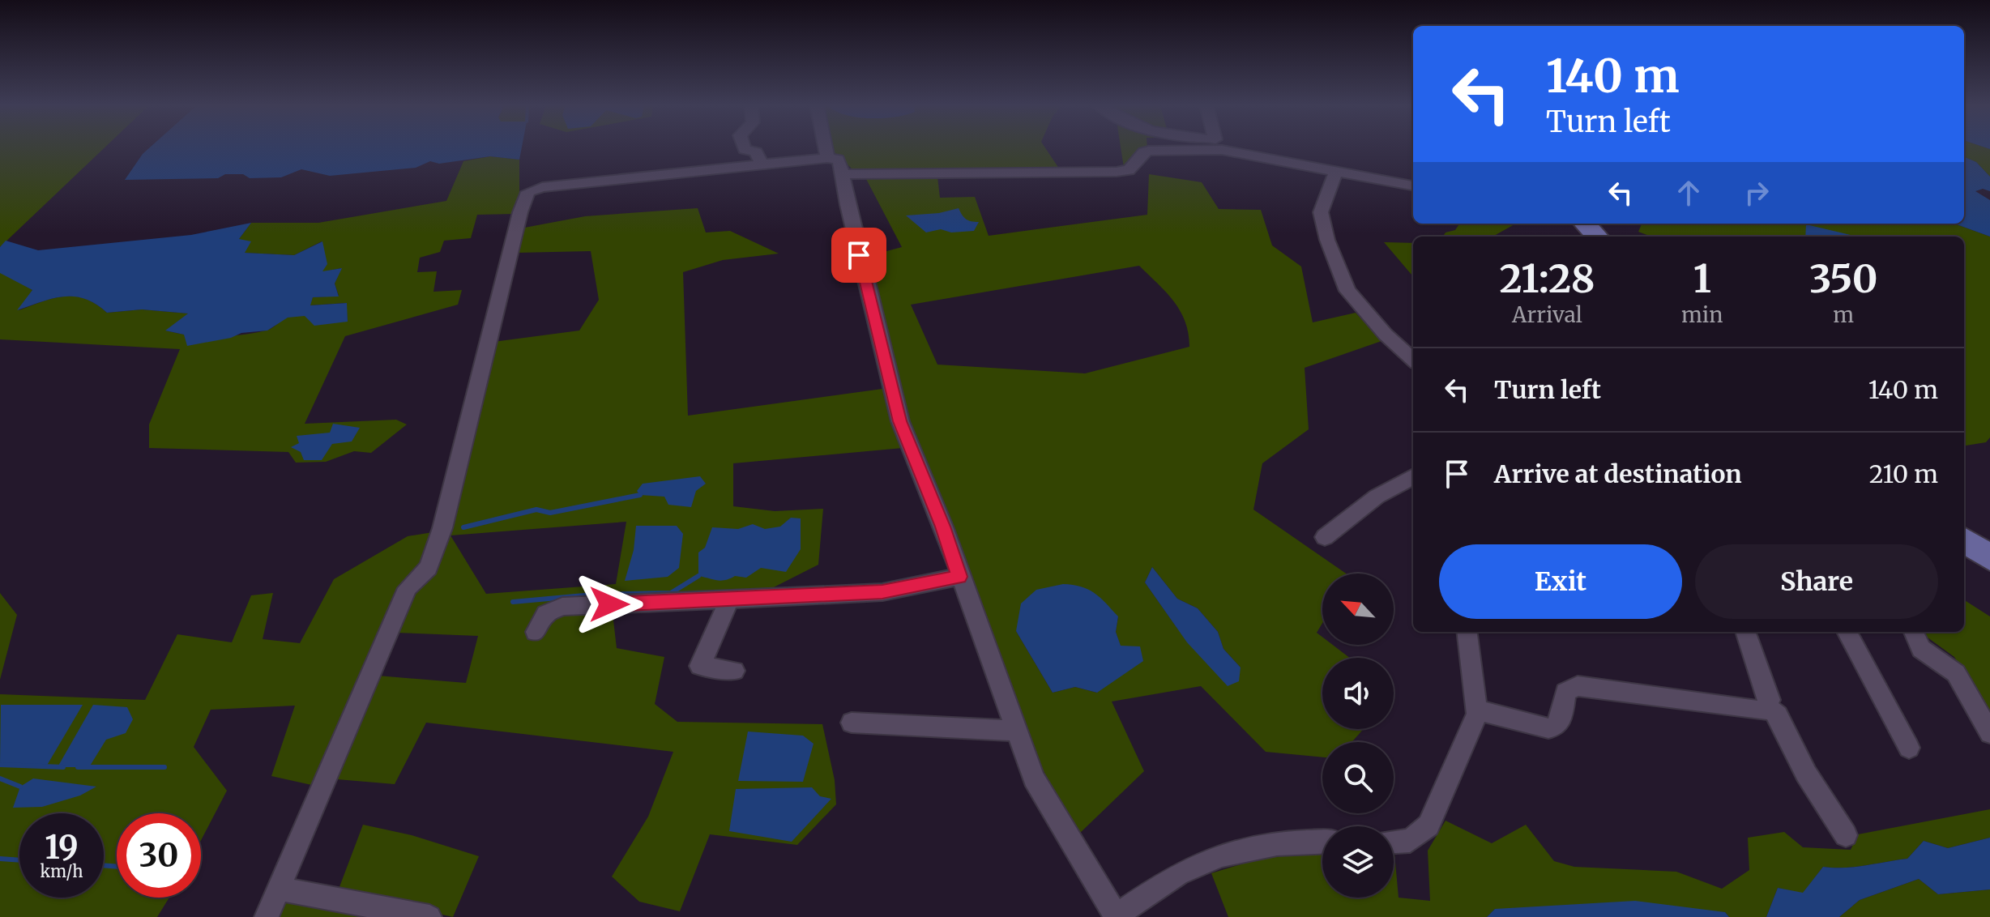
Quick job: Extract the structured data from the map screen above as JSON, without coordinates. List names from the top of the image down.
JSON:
{
  "north": "top left",
  "page": {
    "turn": ["140 m", "Turn left"],
    "eta": [
      "21:28",
      "Arrival",
      "1",
      "min",
      "350",
      "m"
    ],
    "list": [
      {
        "name": "Turn left",
        "value": "140 m"
      },
      {
        "name": "Arrive at destination",
        "value": "210 m"
      }
    ],
    "buttons": ["Exit", "Share"],
    "speed": "19 km/h",
    "limit": "30"
  }
}
